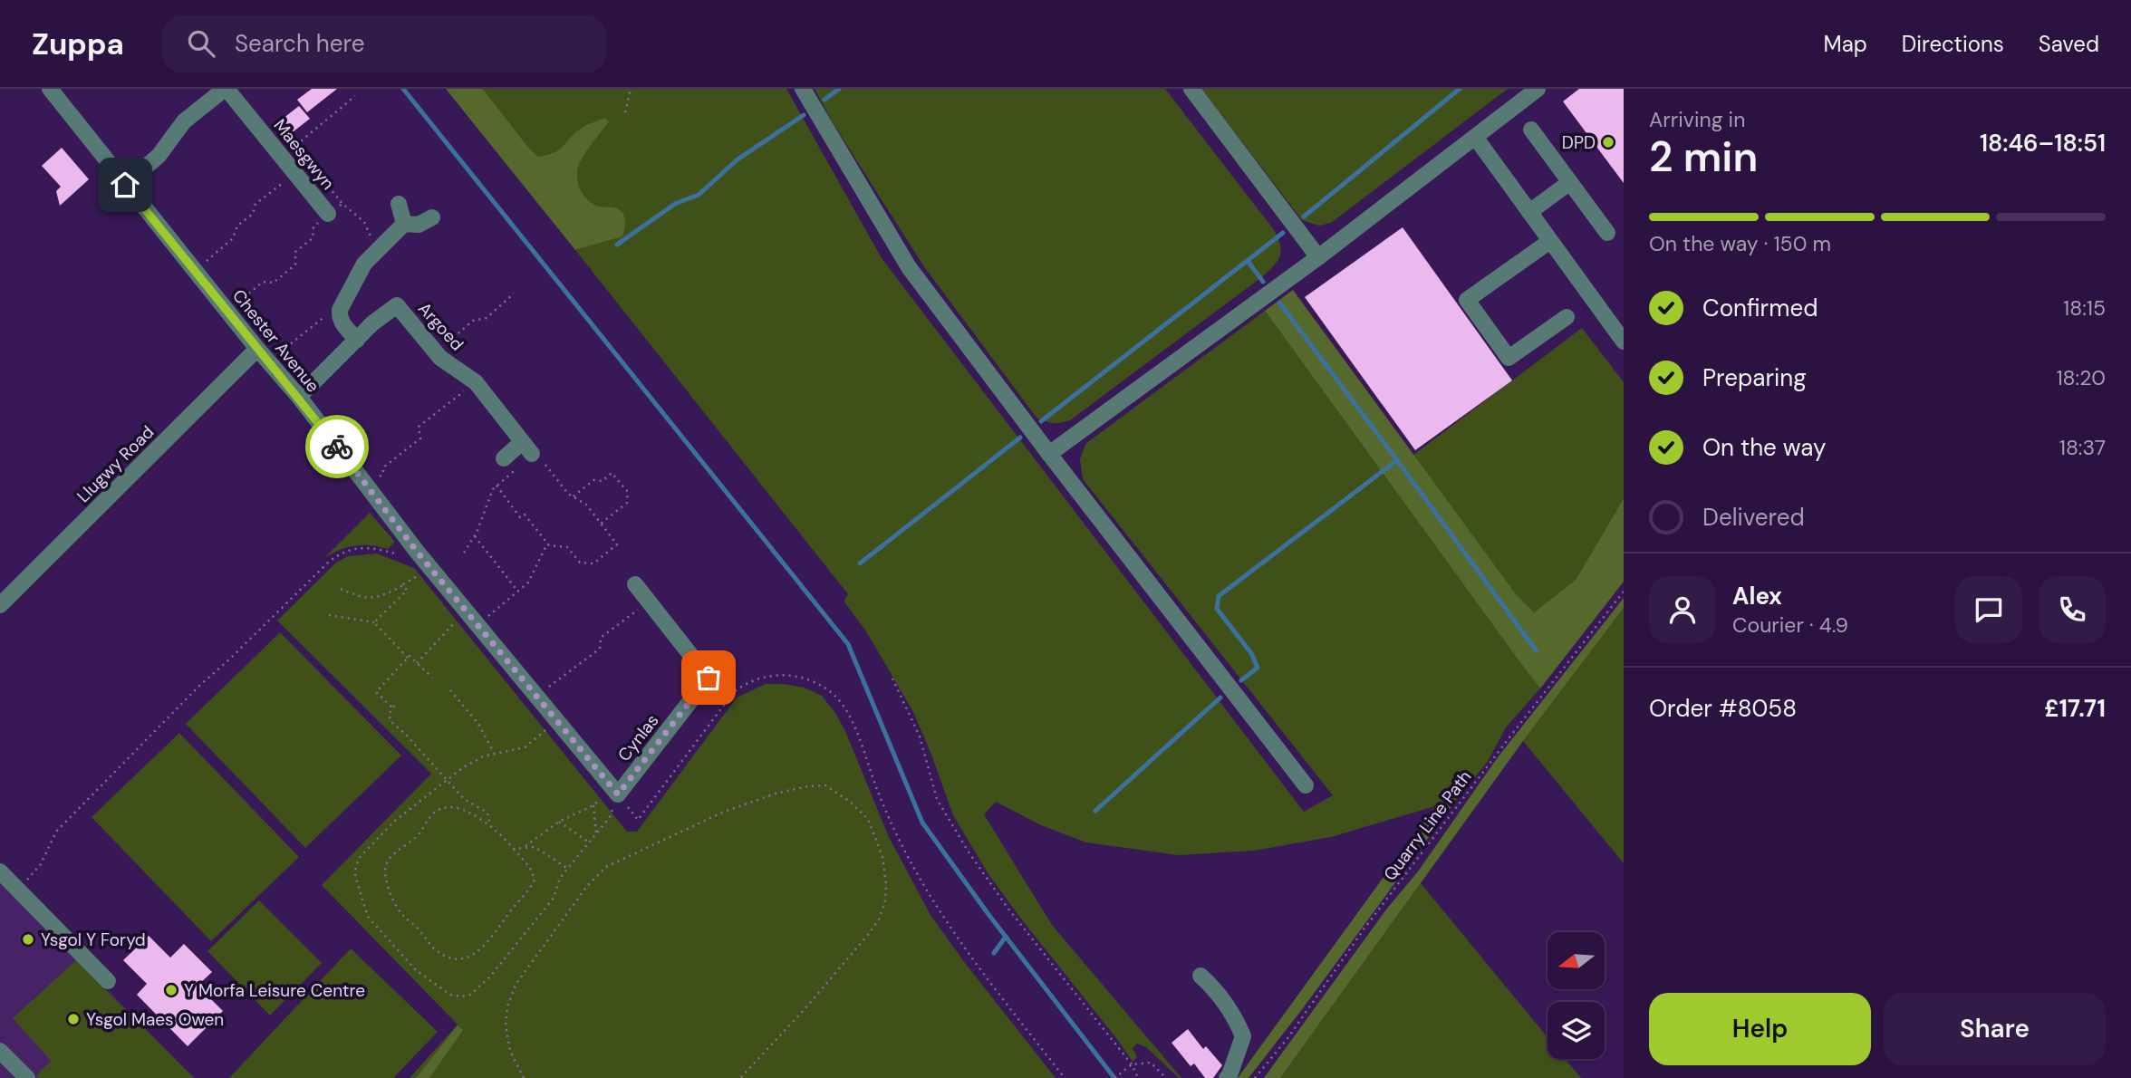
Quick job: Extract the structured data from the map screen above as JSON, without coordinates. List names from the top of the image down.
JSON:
{
  "streets": {
    "street": [
      "Maesgwyn",
      "Argoed",
      "Chester Avenue",
      "Llugwy Road",
      "Cynlas"
    ],
    "path": ["Quarry Line Path"]
  },
  "crossings": [
    ["Maesgwyn", "Chester Avenue"],
    ["Argoed", "Chester Avenue"],
    ["Chester Avenue", "Llugwy Road"],
    ["Chester Avenue", "Cynlas"]
  ],
  "places": [
    "DPD",
    "Ysgol Y Foryd",
    "Y Morfa Leisure Centre",
    "Ysgol Maes Owen"
  ],
  "north": "left",
  "page": {
    "header": "Zuppa",
    "search": "Search here",
    "nav": ["Map", "Directions", "Saved"],
    "heading": ["2 min", "Arriving in", "18:46–18:51"],
    "panel": [
      "Alex",
      "Courier · 4.9",
      "Order #8058",
      "£17.71"
    ],
    "bar": "On the way · 150 m",
    "list": [
      ["Confirmed", "18:15"],
      ["Preparing", "18:20"],
      ["On the way", "18:37"],
      "Delivered"
    ],
    "buttons": ["Help", "Share"]
  }
}
